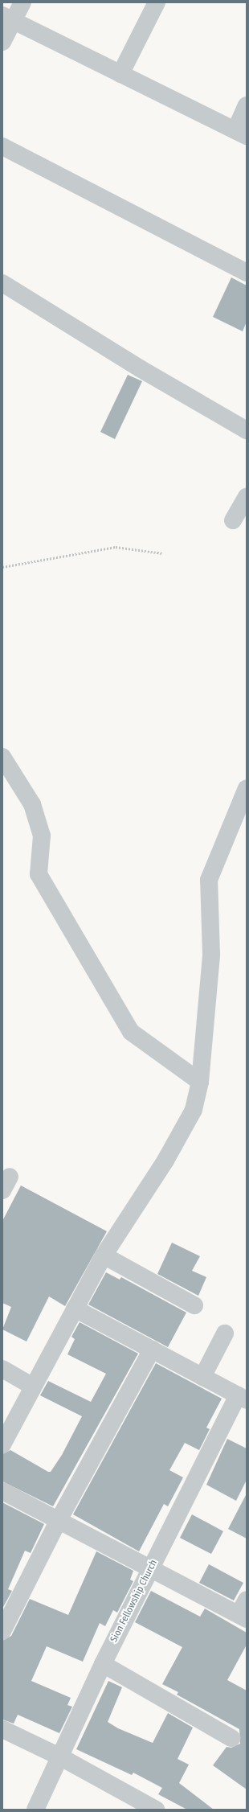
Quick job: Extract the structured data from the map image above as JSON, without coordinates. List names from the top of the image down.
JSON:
{
  "streets": {
    "street": ["Sion Fellowship Church"]
  }
}
